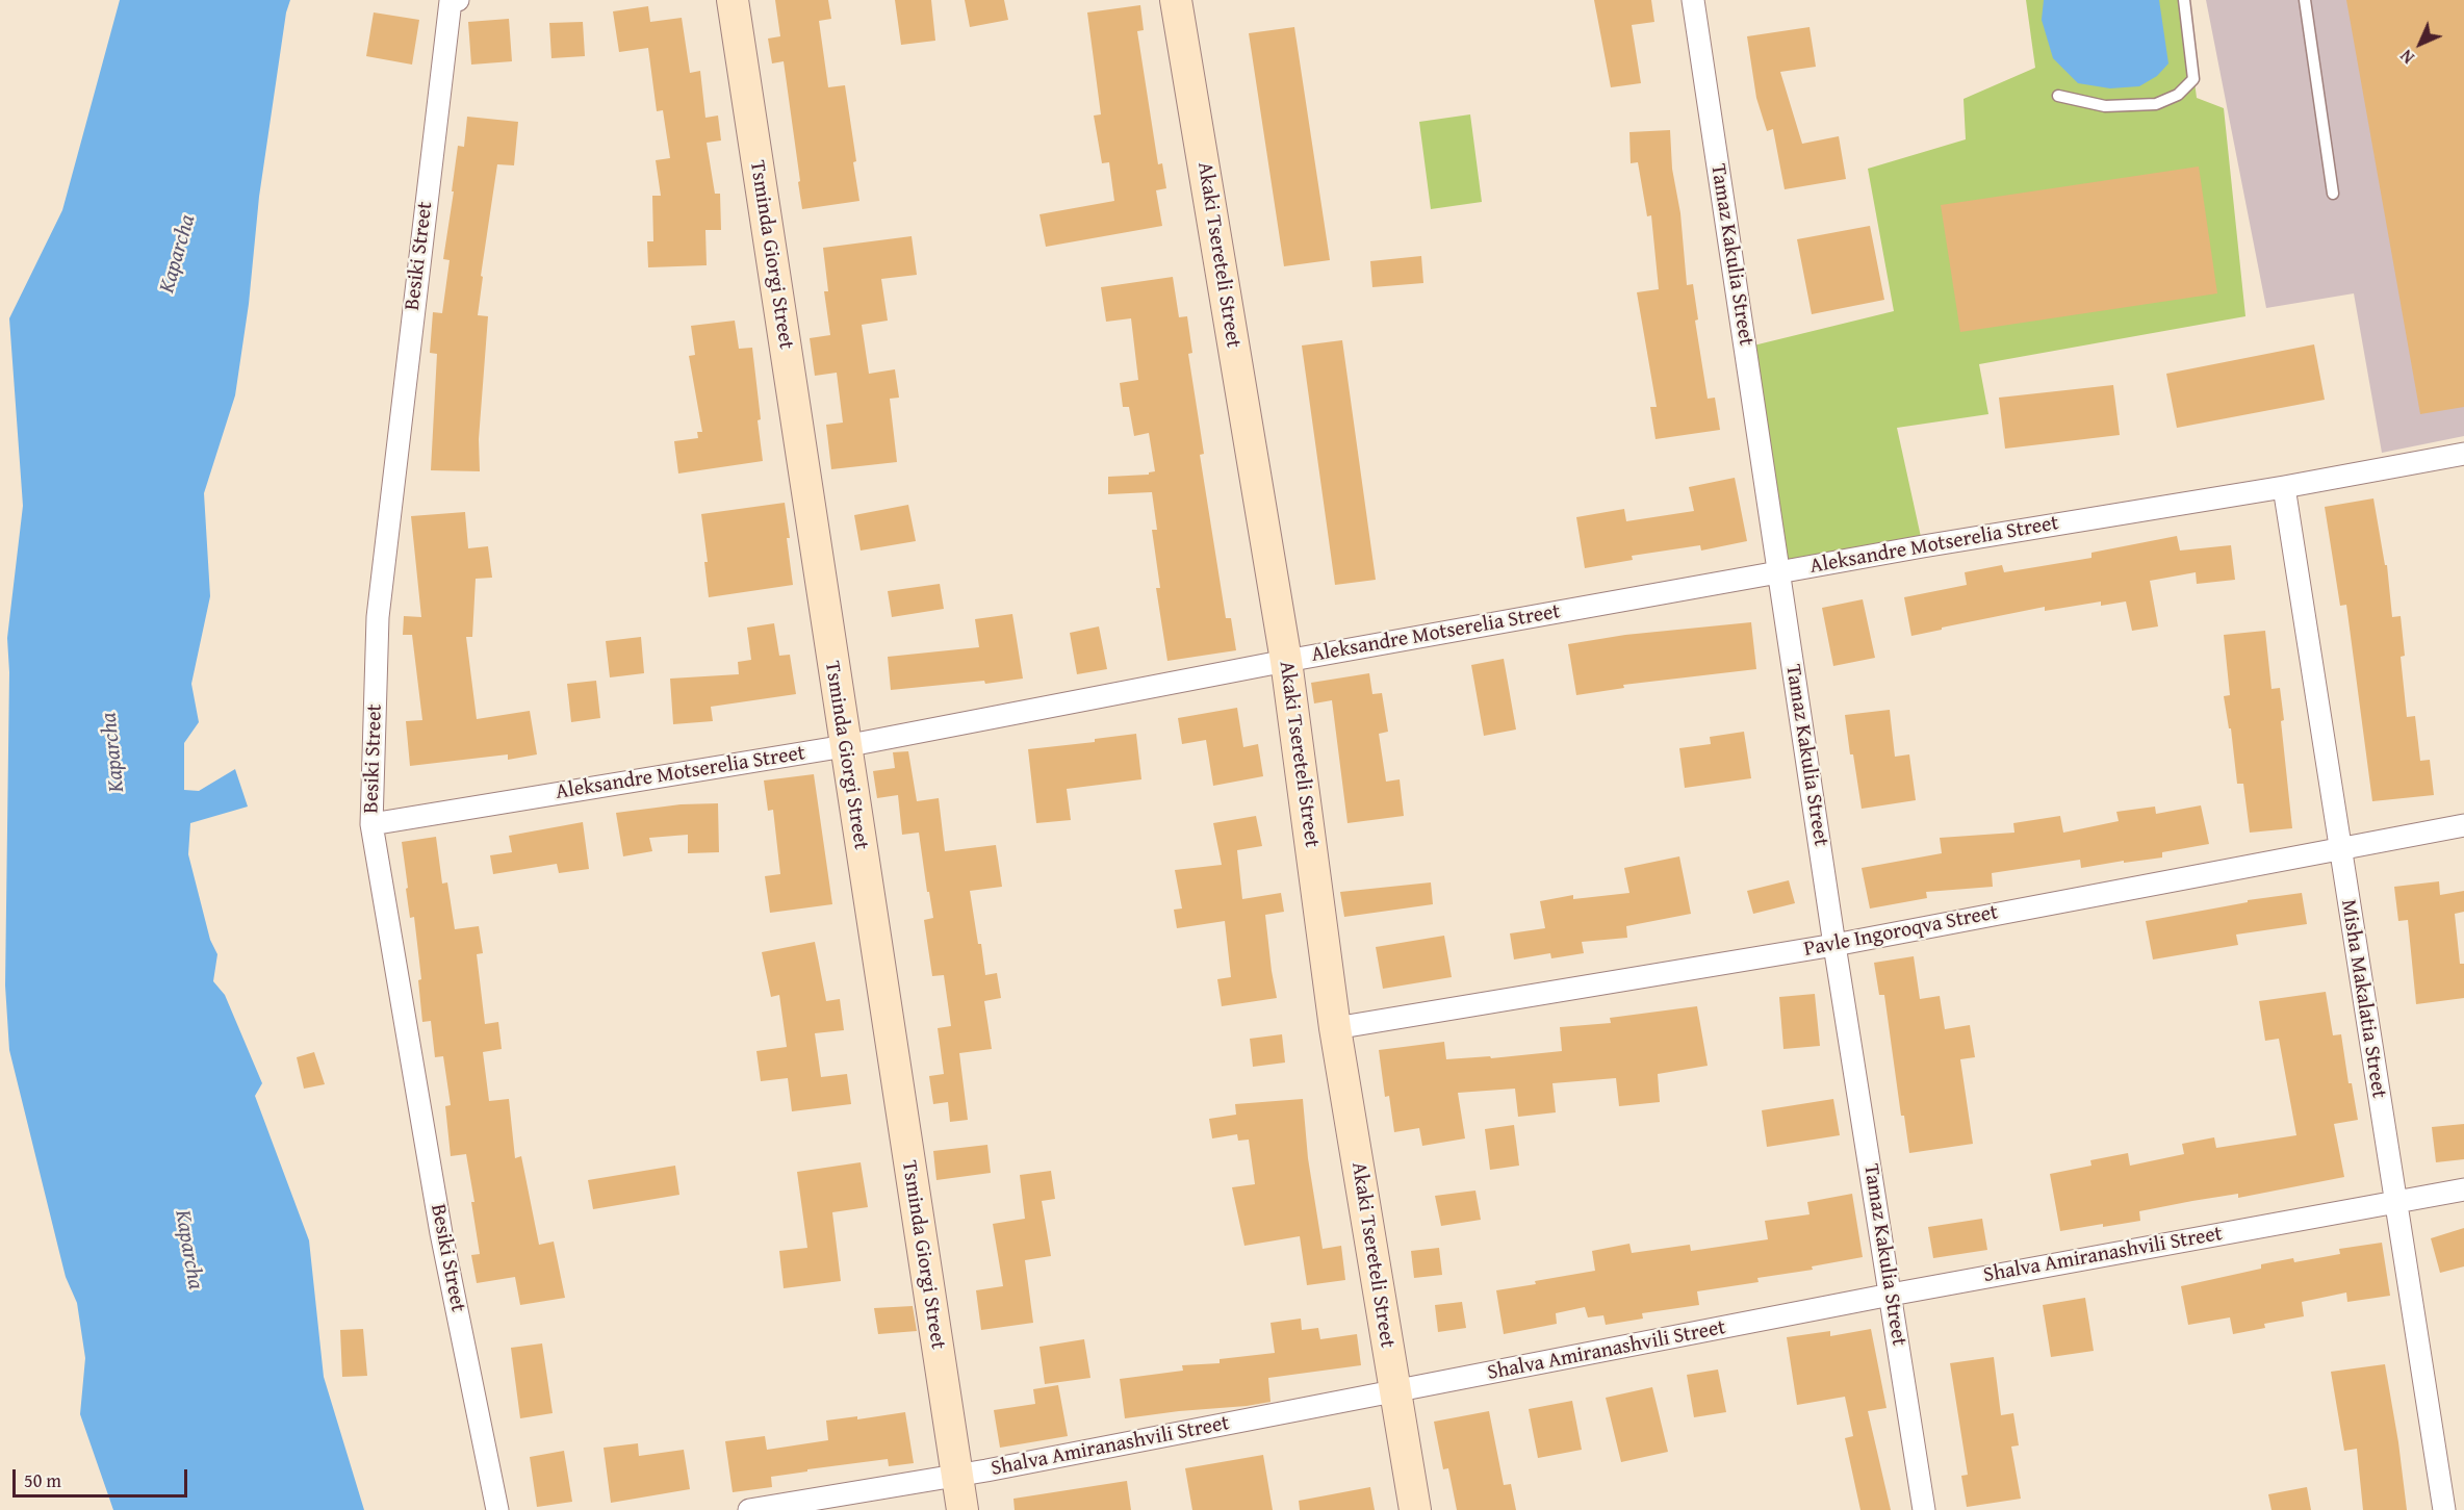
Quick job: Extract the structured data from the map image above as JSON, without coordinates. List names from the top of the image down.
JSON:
{
  "streets": {
    "main road": ["Tsminda Giorgi Street", "Akaki Tsereteli Street"],
    "street": [
      "Tamaz Kakulia Street",
      "Besiki Street",
      "Aleksandre Motserelia Street",
      "Pavle Ingoroqva Street",
      "Misha Makalatia Street",
      "Shalva Amiranashvili Street"
    ]
  },
  "crossings": [
    ["Tsminda Giorgi Street", "Aleksandre Motserelia Street"],
    ["Tsminda Giorgi Street", "Shalva Amiranashvili Street"],
    ["Akaki Tsereteli Street", "Aleksandre Motserelia Street"],
    ["Akaki Tsereteli Street", "Pavle Ingoroqva Street"],
    ["Akaki Tsereteli Street", "Shalva Amiranashvili Street"],
    ["Tamaz Kakulia Street", "Aleksandre Motserelia Street"],
    ["Tamaz Kakulia Street", "Pavle Ingoroqva Street"],
    ["Tamaz Kakulia Street", "Shalva Amiranashvili Street"],
    ["Besiki Street", "Aleksandre Motserelia Street"],
    ["Aleksandre Motserelia Street", "Misha Makalatia Street"],
    ["Pavle Ingoroqva Street", "Misha Makalatia Street"],
    ["Misha Makalatia Street", "Shalva Amiranashvili Street"]
  ],
  "water": ["Kaparcha"],
  "scale_bar": "50 m",
  "north": "bottom left"
}
